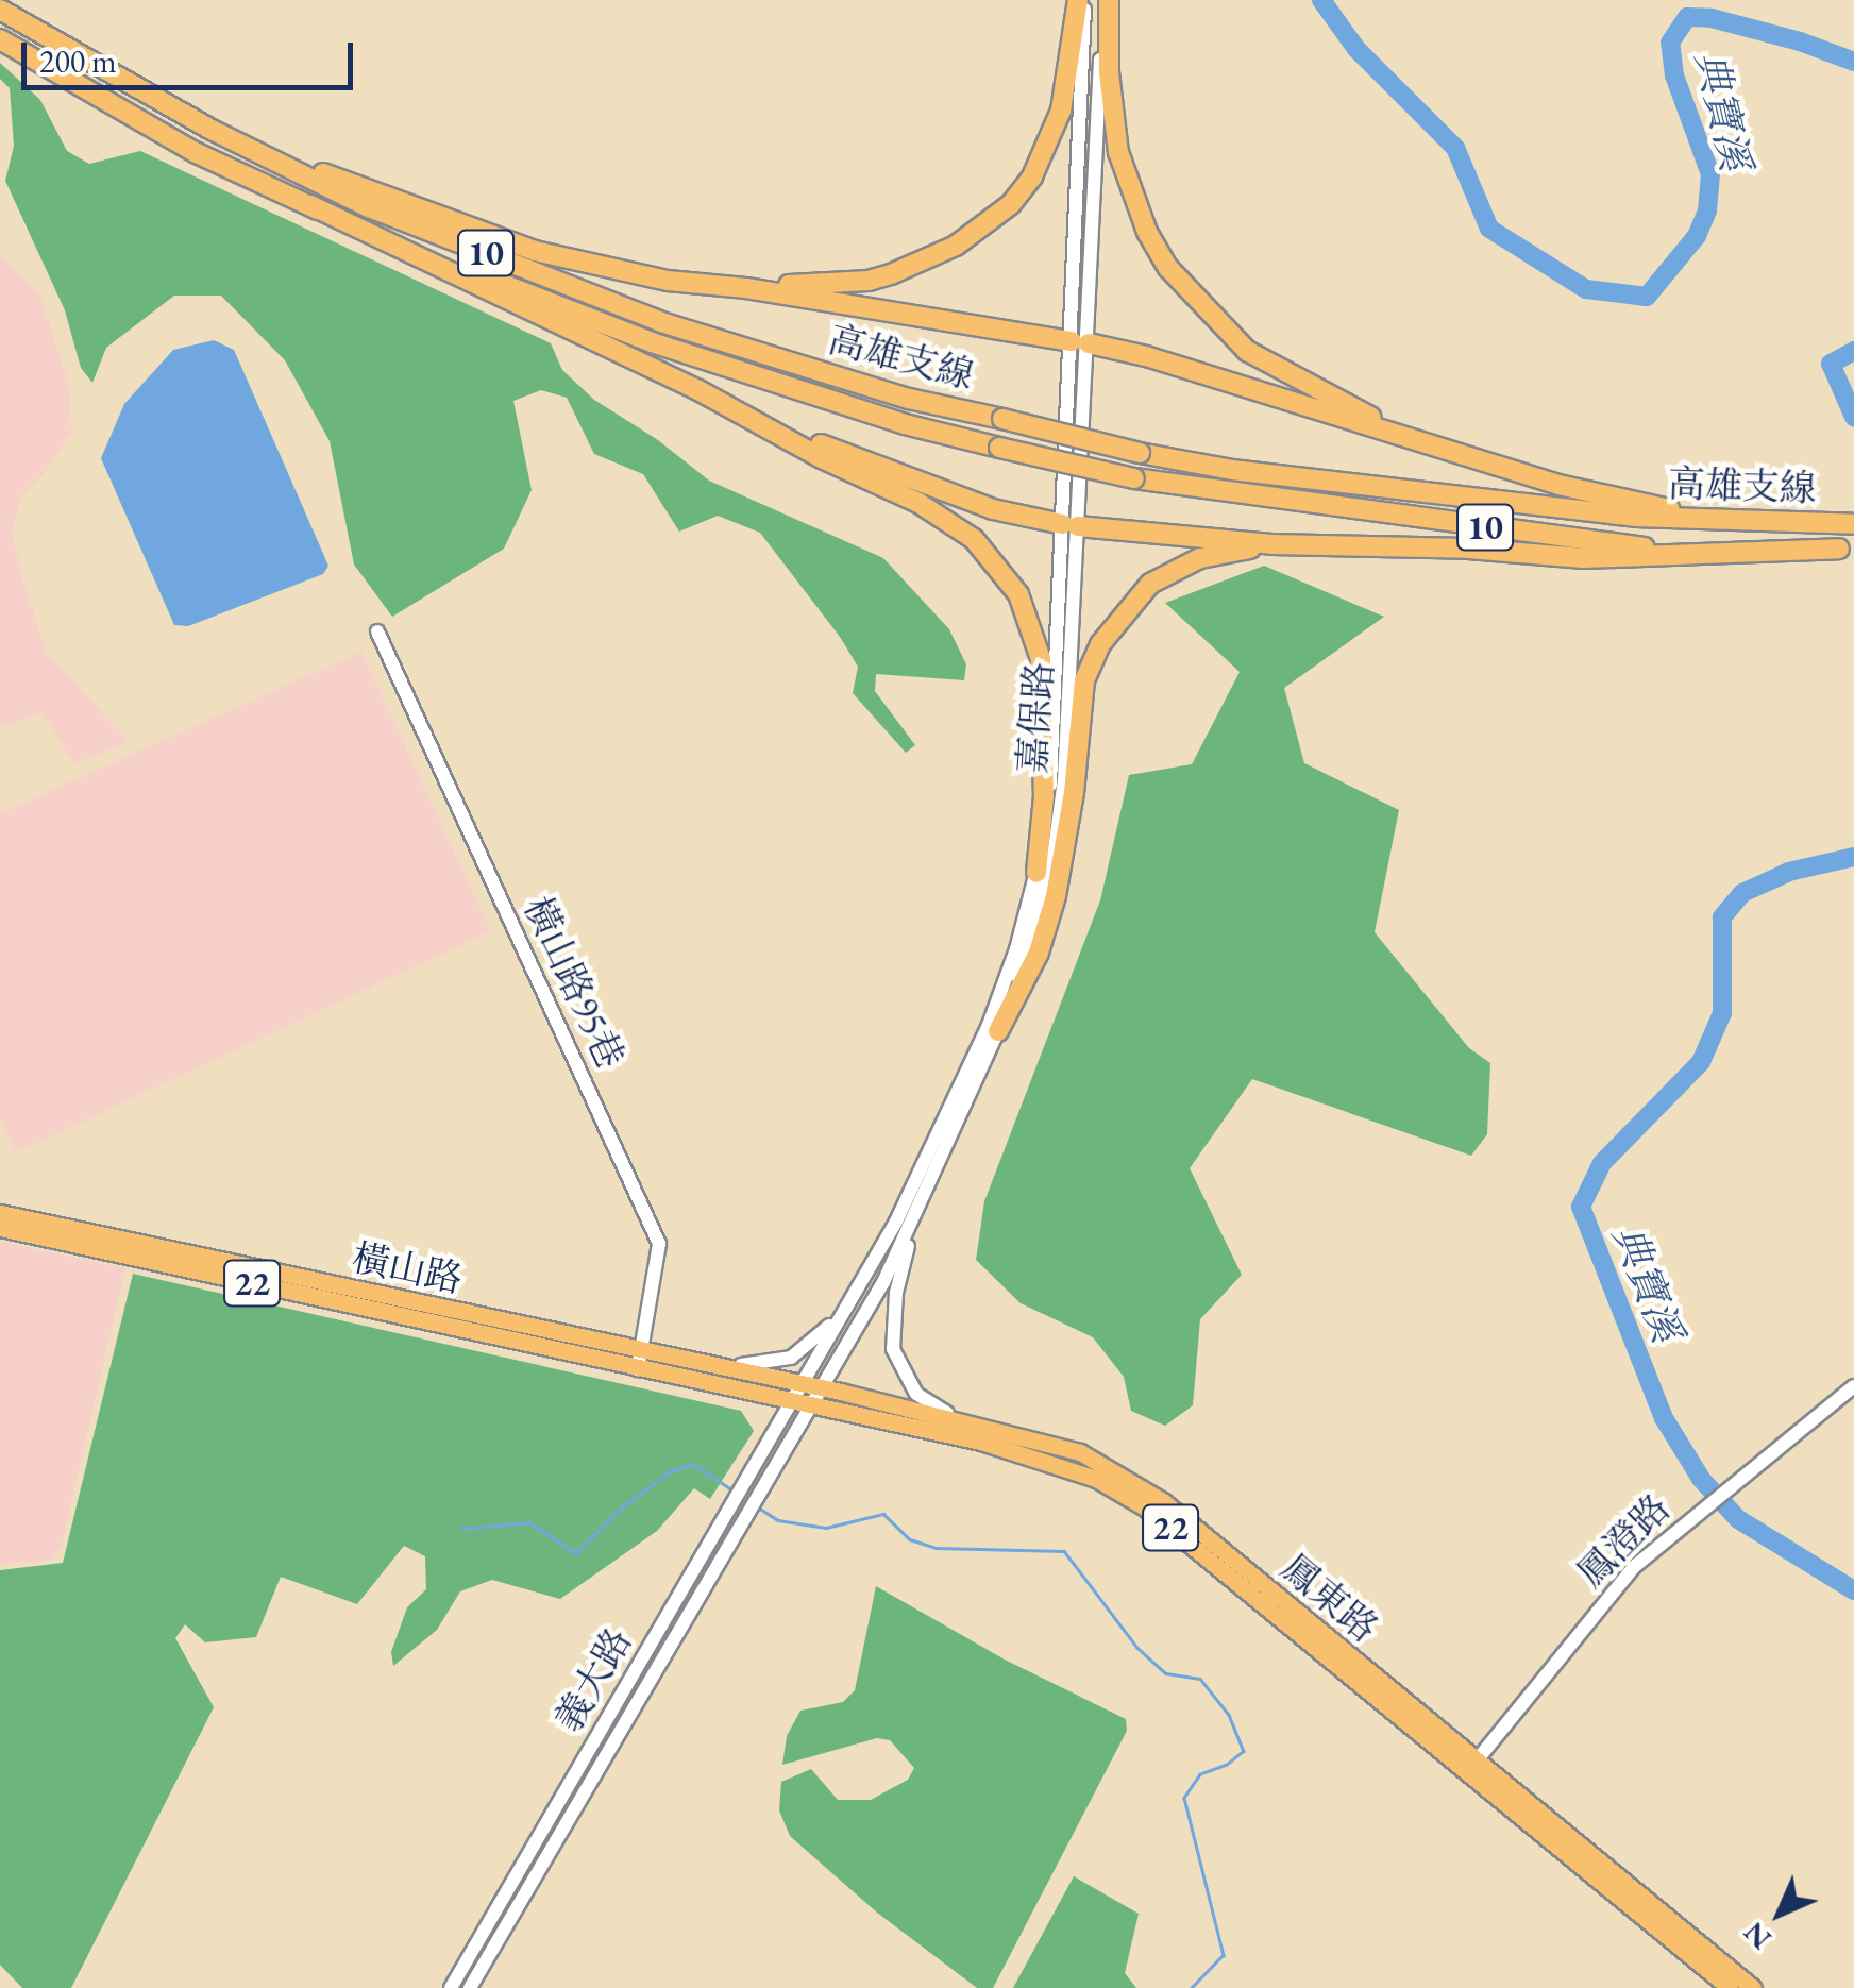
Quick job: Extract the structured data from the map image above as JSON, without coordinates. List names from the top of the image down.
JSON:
{
  "streets": {
    "highway": ["10", "高雄支線"],
    "main road": ["橫山路", "22", "鳳東路"],
    "street": [
      "嘉保路",
      "橫山路95巷",
      "鳳澄路",
      "義大路"
    ]
  },
  "crossings": [
    ["嘉保路", "橫山路"],
    ["嘉保路", "鳳東路"],
    ["嘉保路", "義大路"],
    ["橫山路95巷", "橫山路"],
    ["橫山路", "鳳東路"],
    ["橫山路", "義大路"],
    ["鳳澄路", "鳳東路"],
    ["鳳東路", "義大路"]
  ],
  "water": ["典寶溪"],
  "scale_bar": "200 m",
  "north": "bottom left"
}
